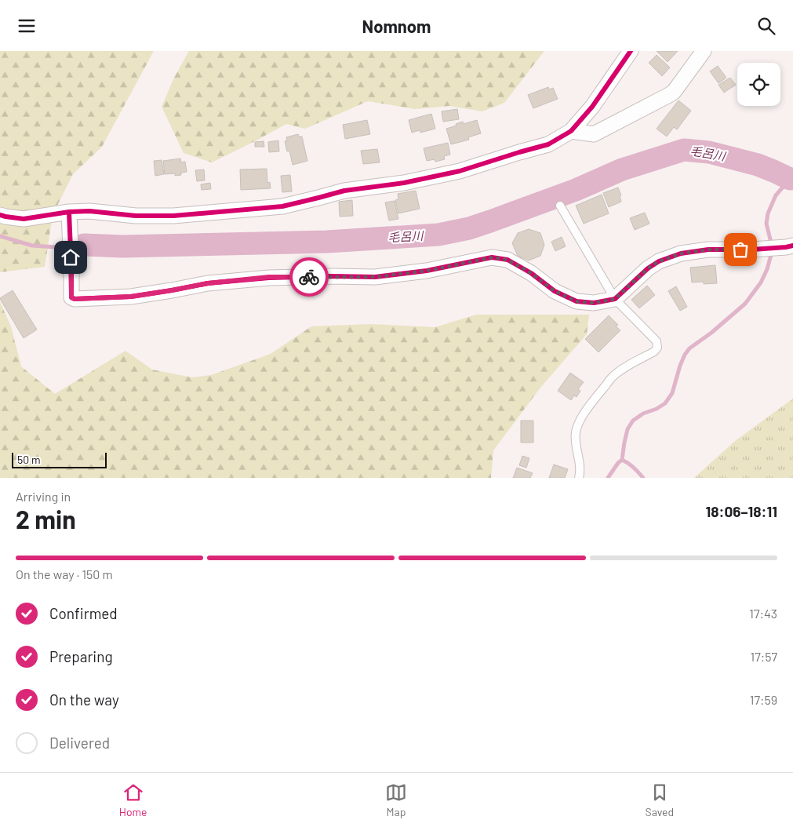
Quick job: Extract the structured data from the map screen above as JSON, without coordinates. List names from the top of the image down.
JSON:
{
  "water": ["毛呂川"],
  "scale_bar": "50 m",
  "page": {
    "header": "Nomnom",
    "scale": "50 m",
    "heading": ["2 min", "Arriving in", "18:06–18:11"],
    "bar": "On the way · 150 m",
    "list": [
      ["Confirmed", "17:43"],
      ["Preparing", "17:57"],
      ["On the way", "17:59"],
      "Delivered"
    ],
    "tabs": ["Home", "Map", "Saved"]
  }
}
